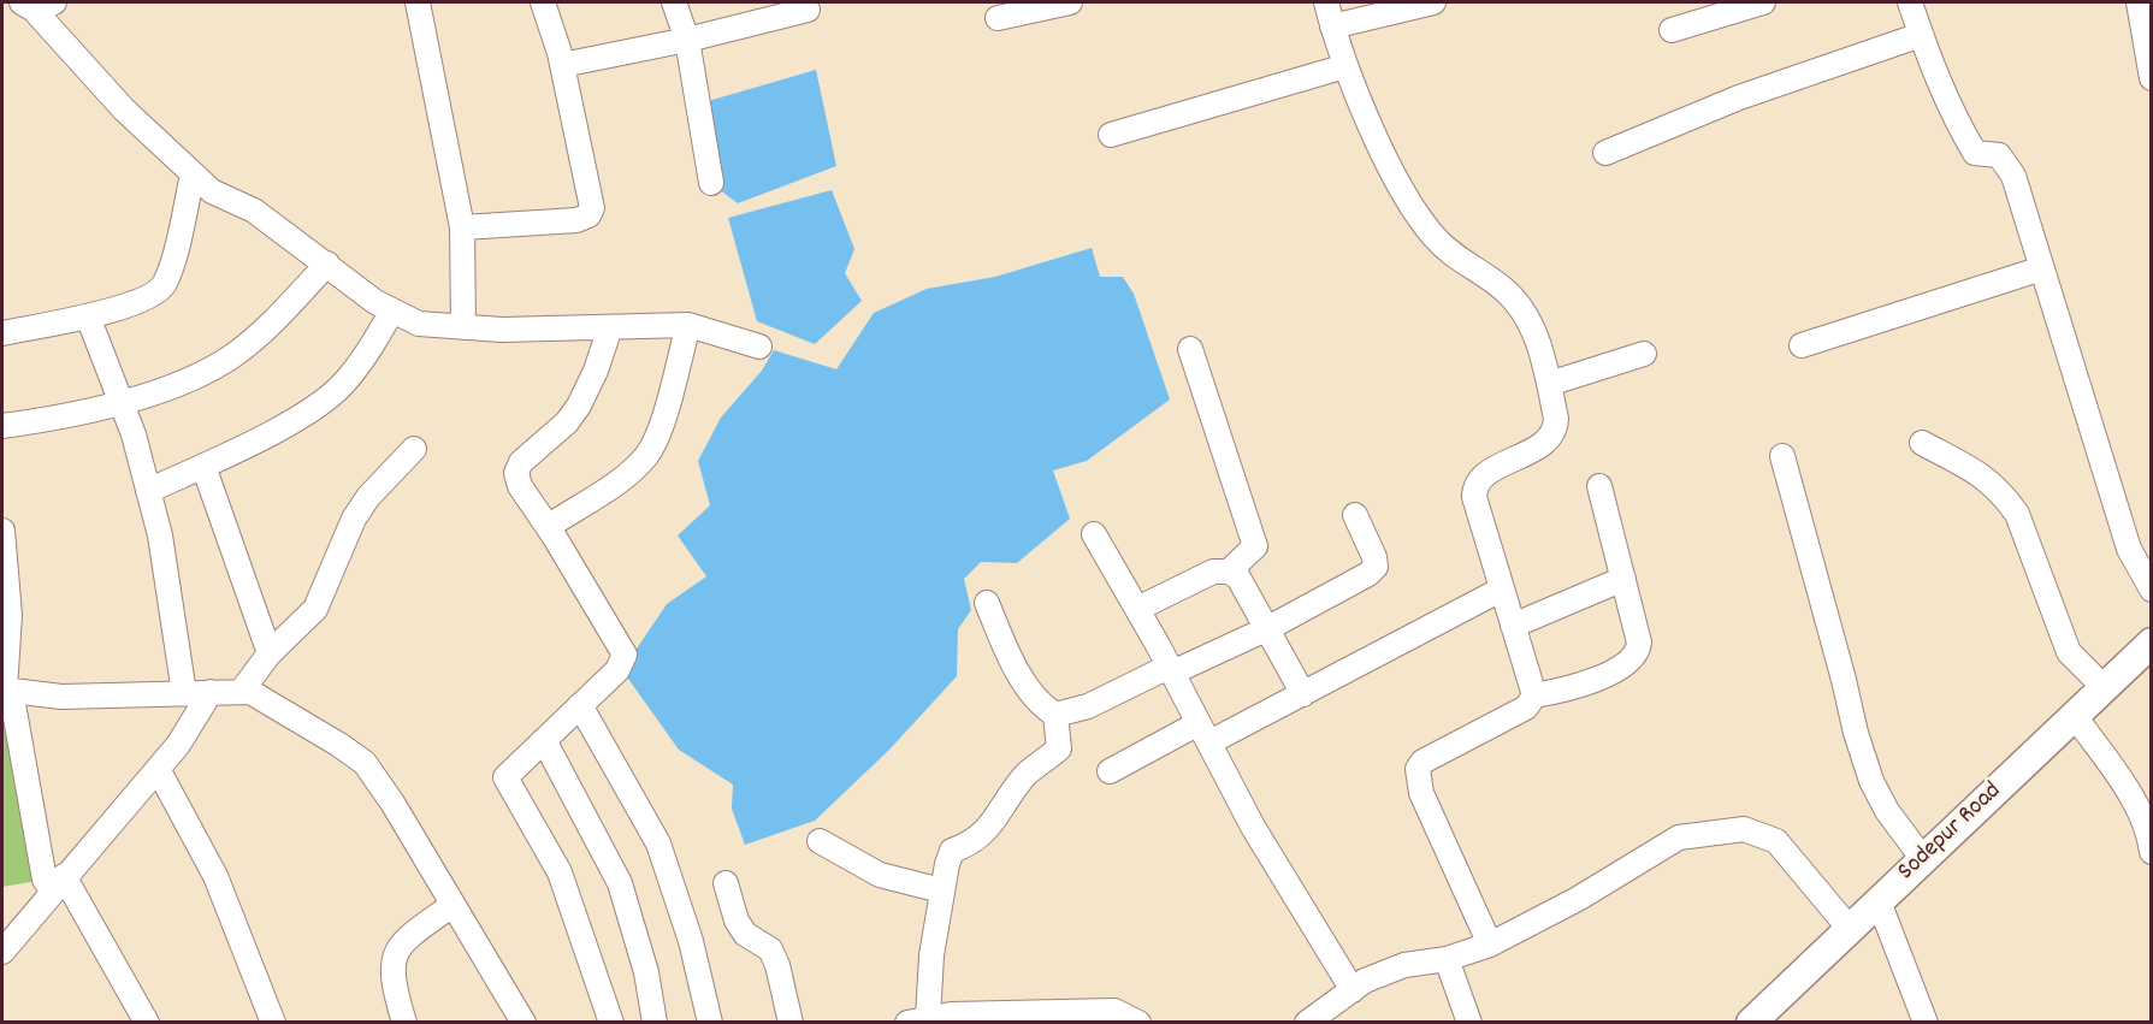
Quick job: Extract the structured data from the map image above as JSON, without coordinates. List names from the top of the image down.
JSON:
{
  "streets": {
    "main road": ["Sodepur Road"]
  }
}
